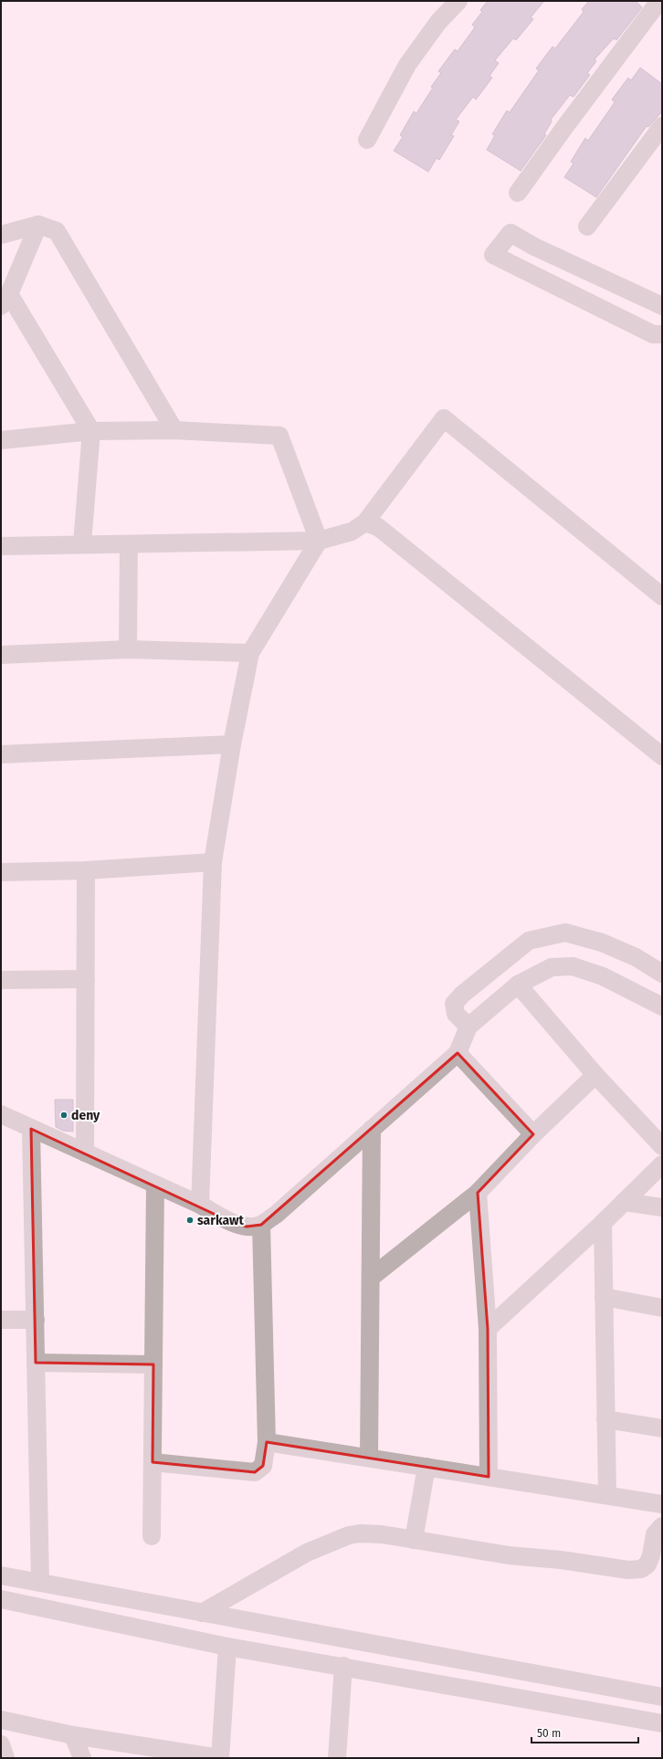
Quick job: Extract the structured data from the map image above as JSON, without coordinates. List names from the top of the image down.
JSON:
{
  "places": ["deny", "sarkawt"],
  "scale_bar": "50 m"
}
